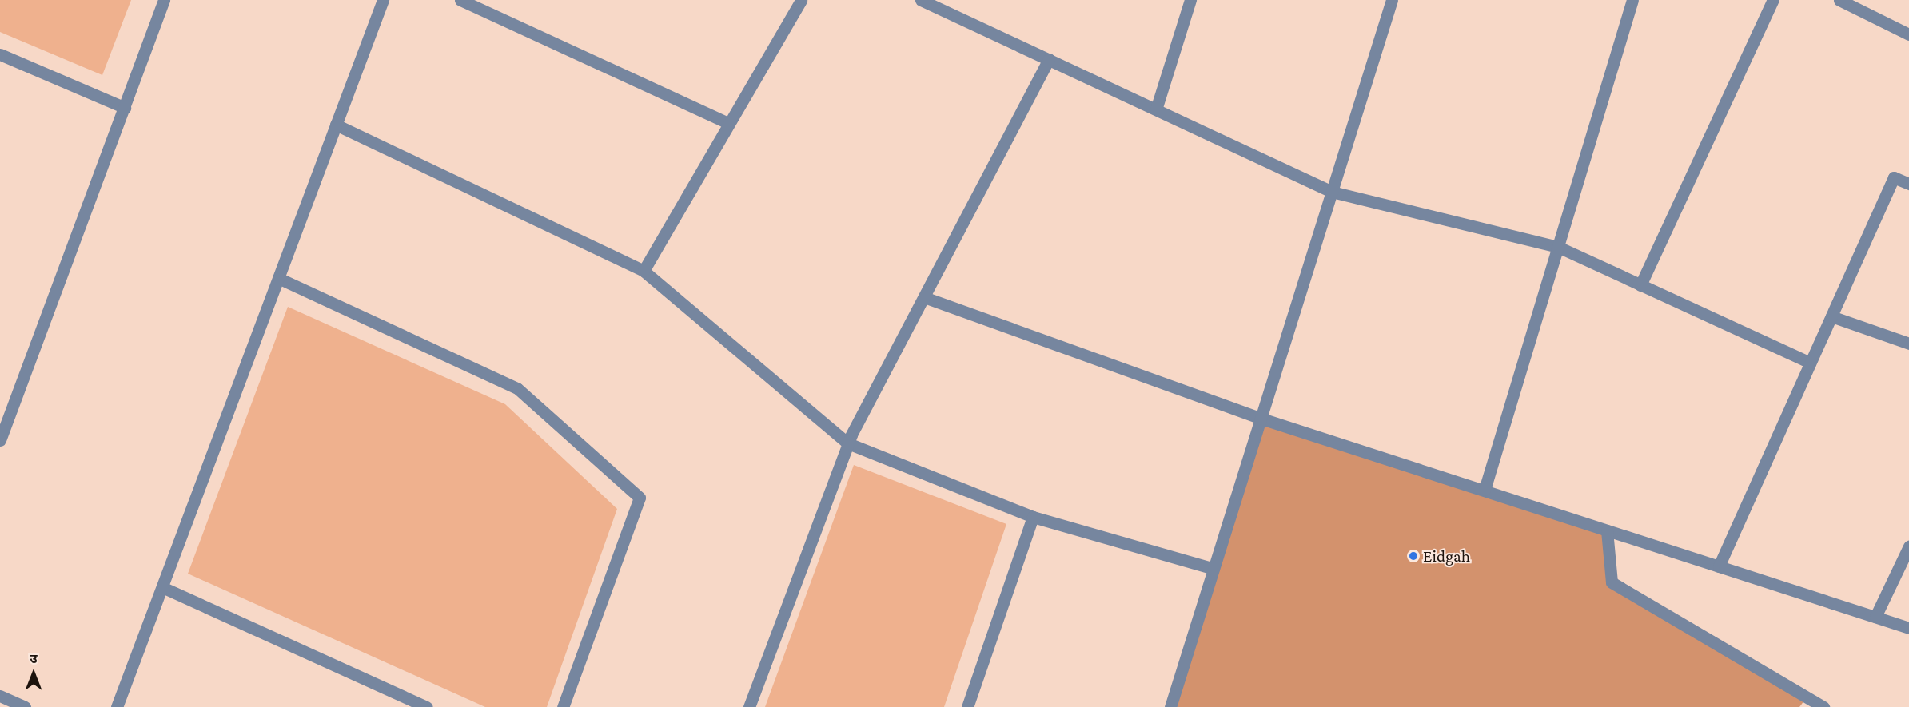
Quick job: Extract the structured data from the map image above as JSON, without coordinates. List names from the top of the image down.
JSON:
{
  "places": ["Eidgah"],
  "north": "top"
}
